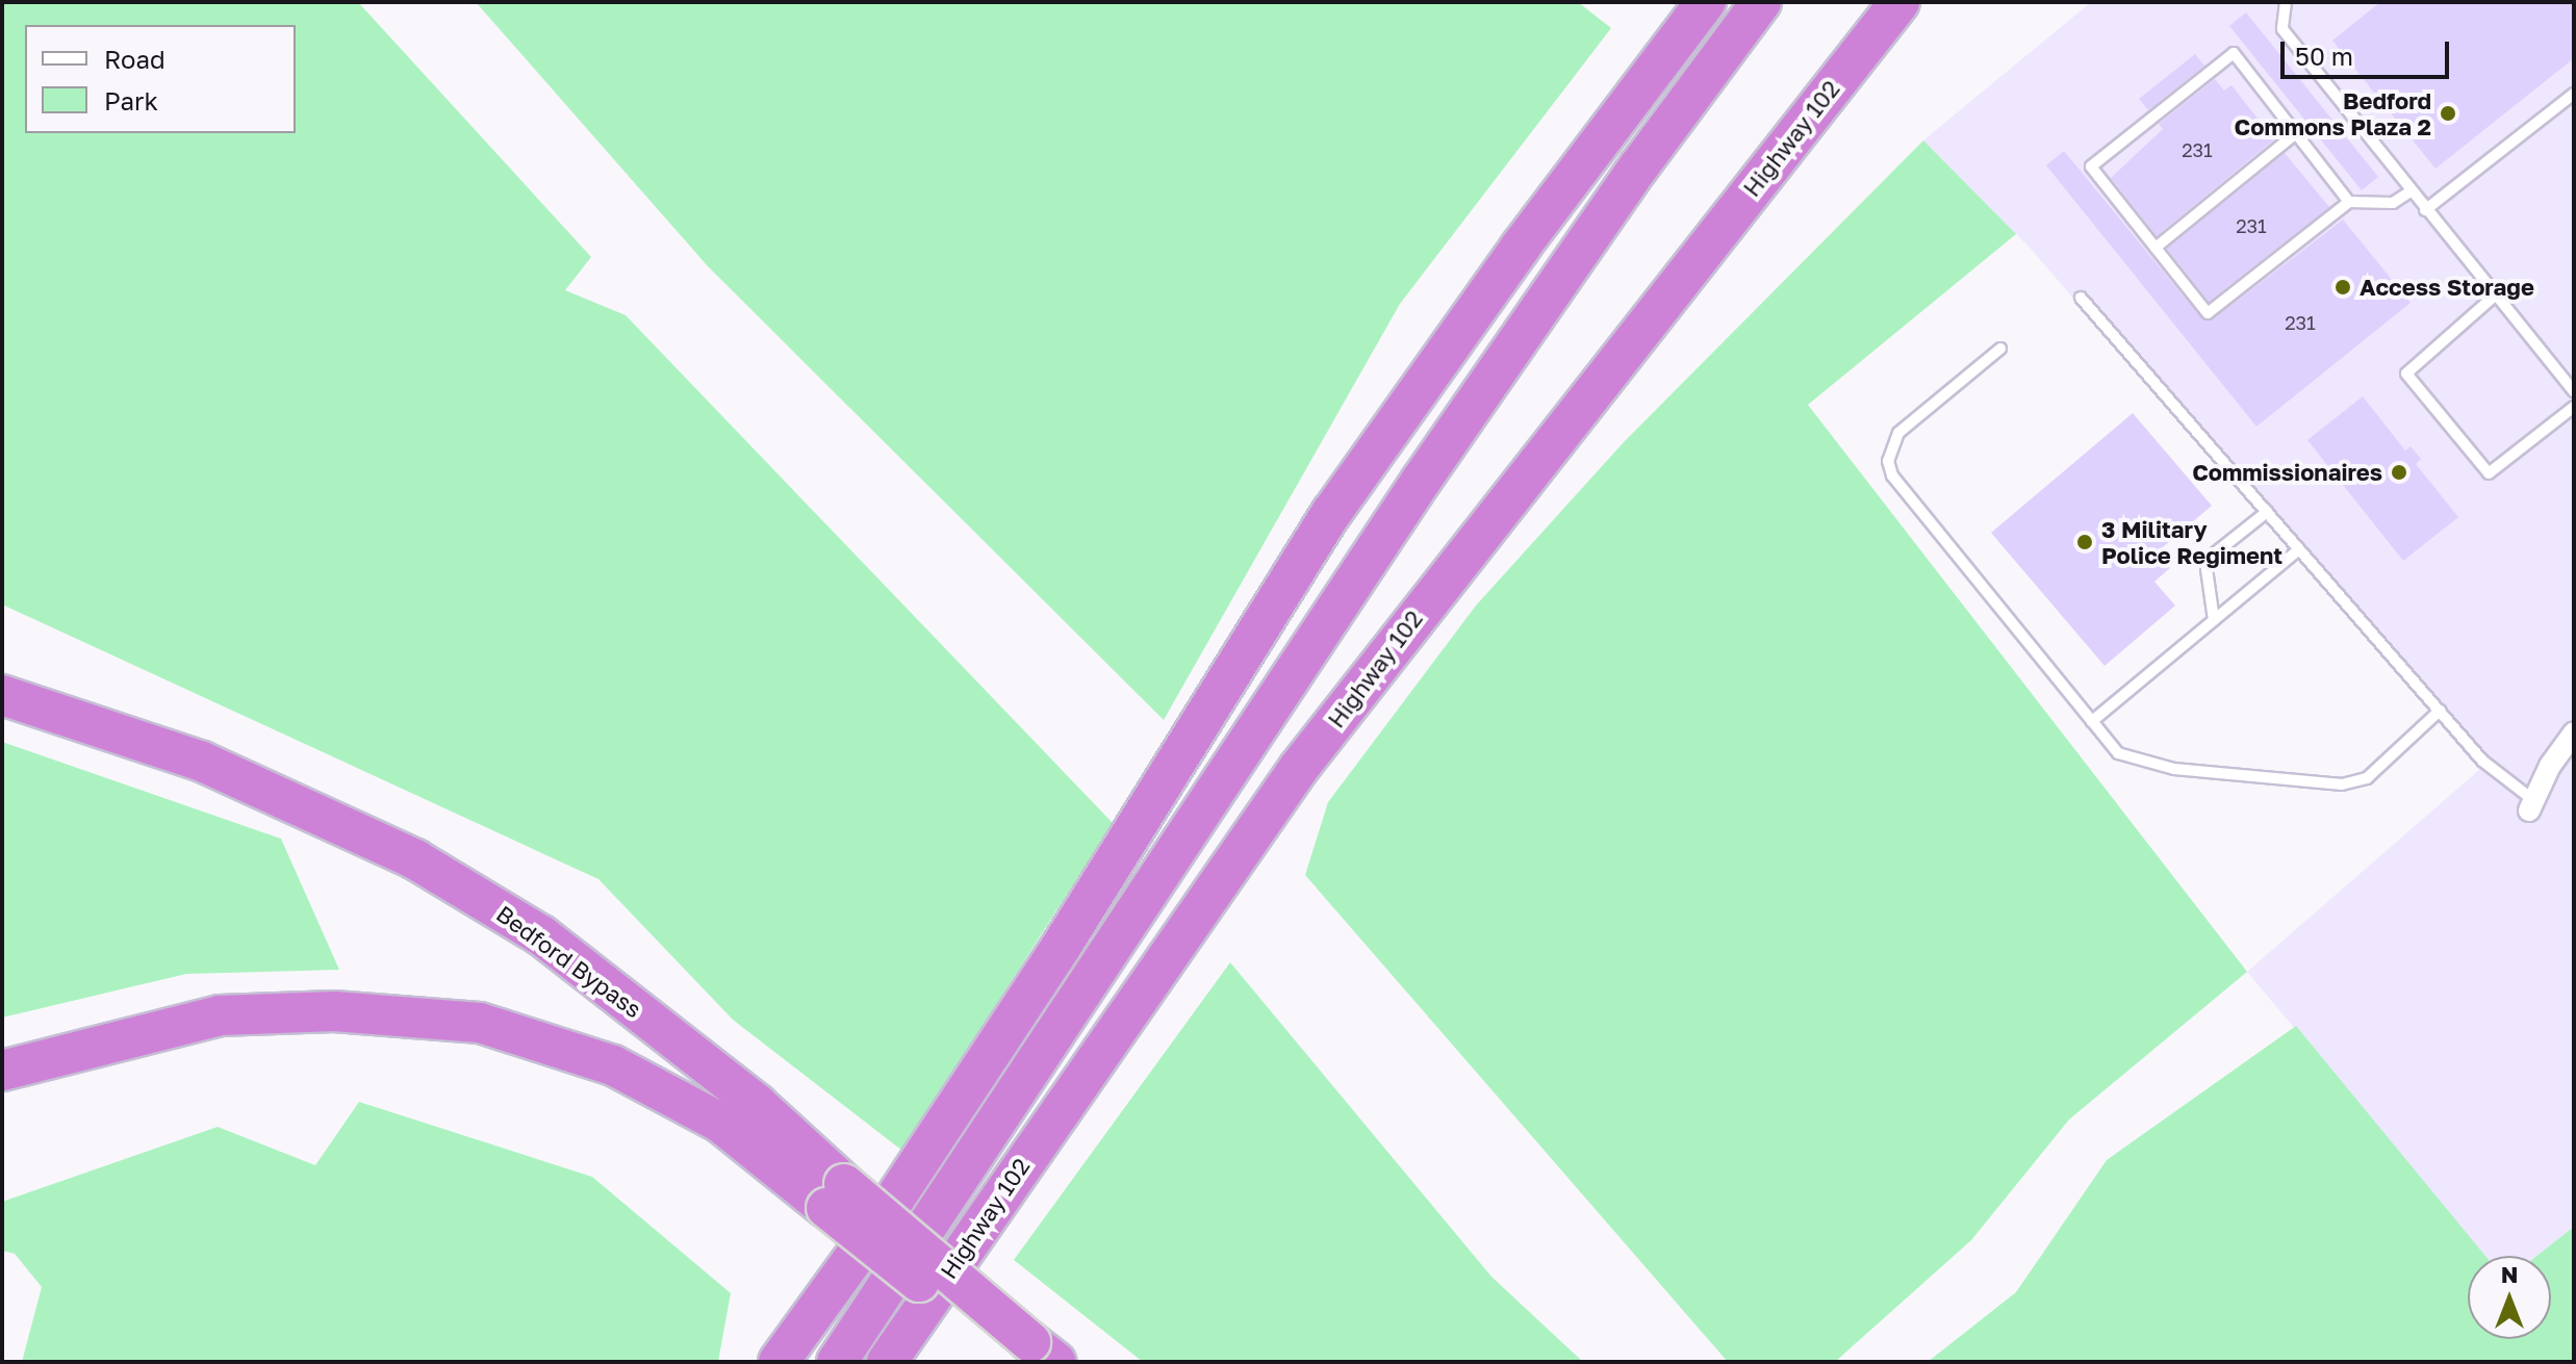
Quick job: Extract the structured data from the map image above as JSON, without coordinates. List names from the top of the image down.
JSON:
{
  "streets": {
    "highway": ["Highway 102", "Bedford Bypass"]
  },
  "places": [
    "Bedford Commons Plaza 2",
    "Access Storage",
    "Commissionaires",
    "3 Military Police Regiment"
  ],
  "house_numbers": ["231", "231", "231"],
  "legend": ["Road", "Park"],
  "scale_bar": "50 m",
  "north": "top"
}
